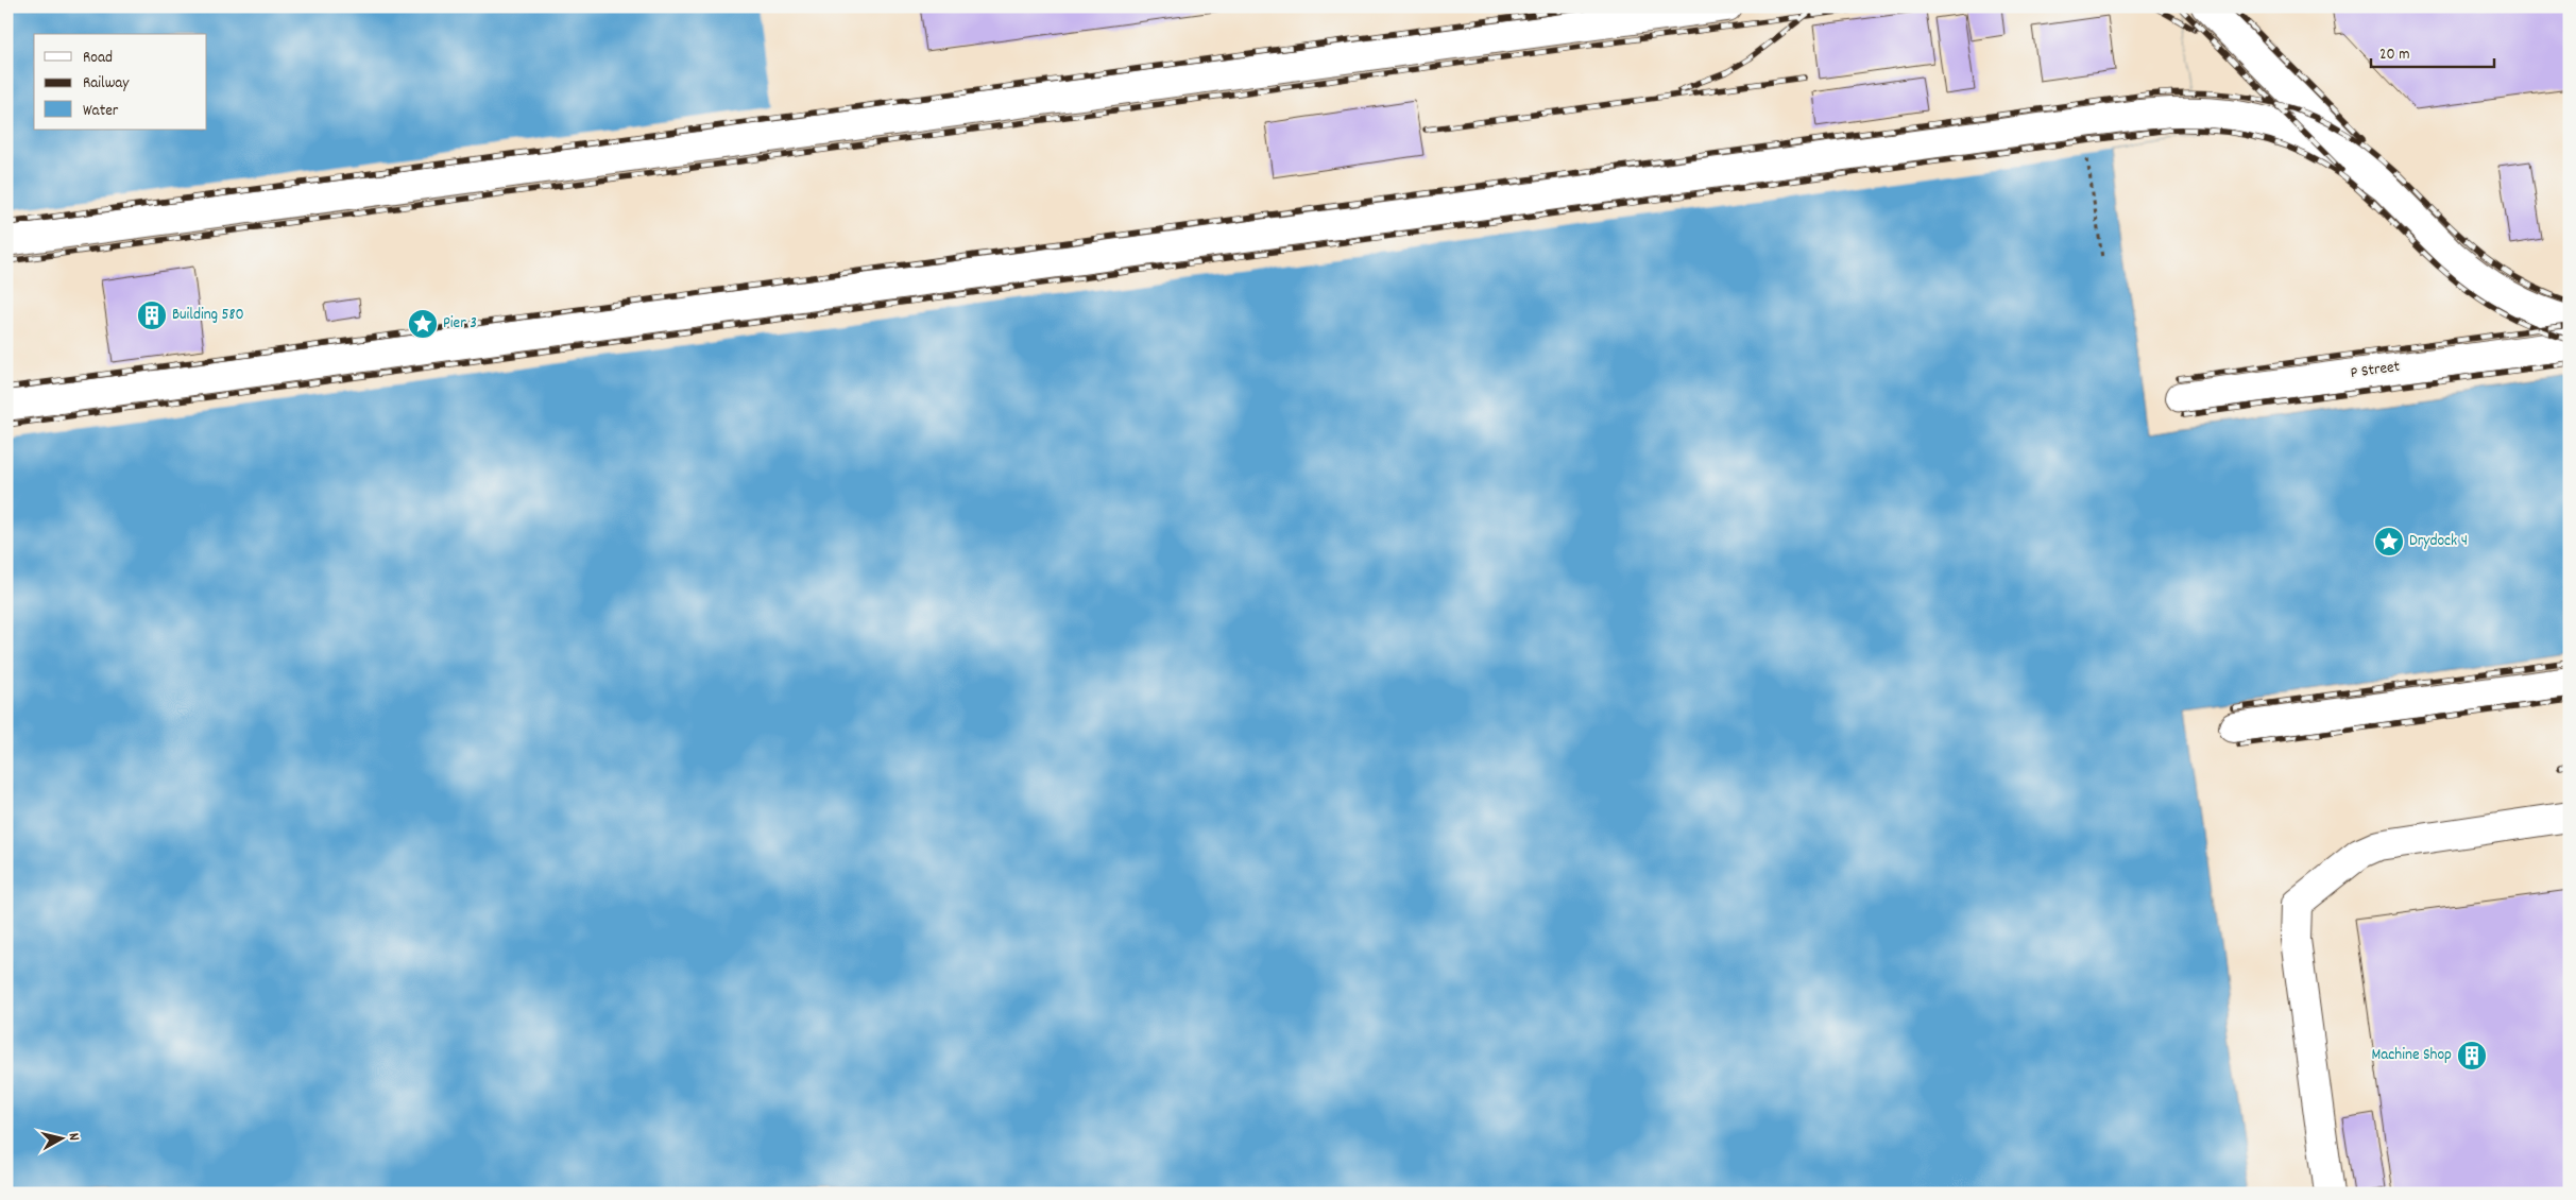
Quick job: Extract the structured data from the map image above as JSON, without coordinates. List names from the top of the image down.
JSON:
{
  "streets": {
    "lane": ["P Street"]
  },
  "places": {
    "building": ["Building 580", "Machine Shop"],
    "place": ["Pier 3", "Drydock 4"]
  },
  "legend": ["Road", "Railway", "Water"],
  "scale_bar": "20 m",
  "north": "right"
}
